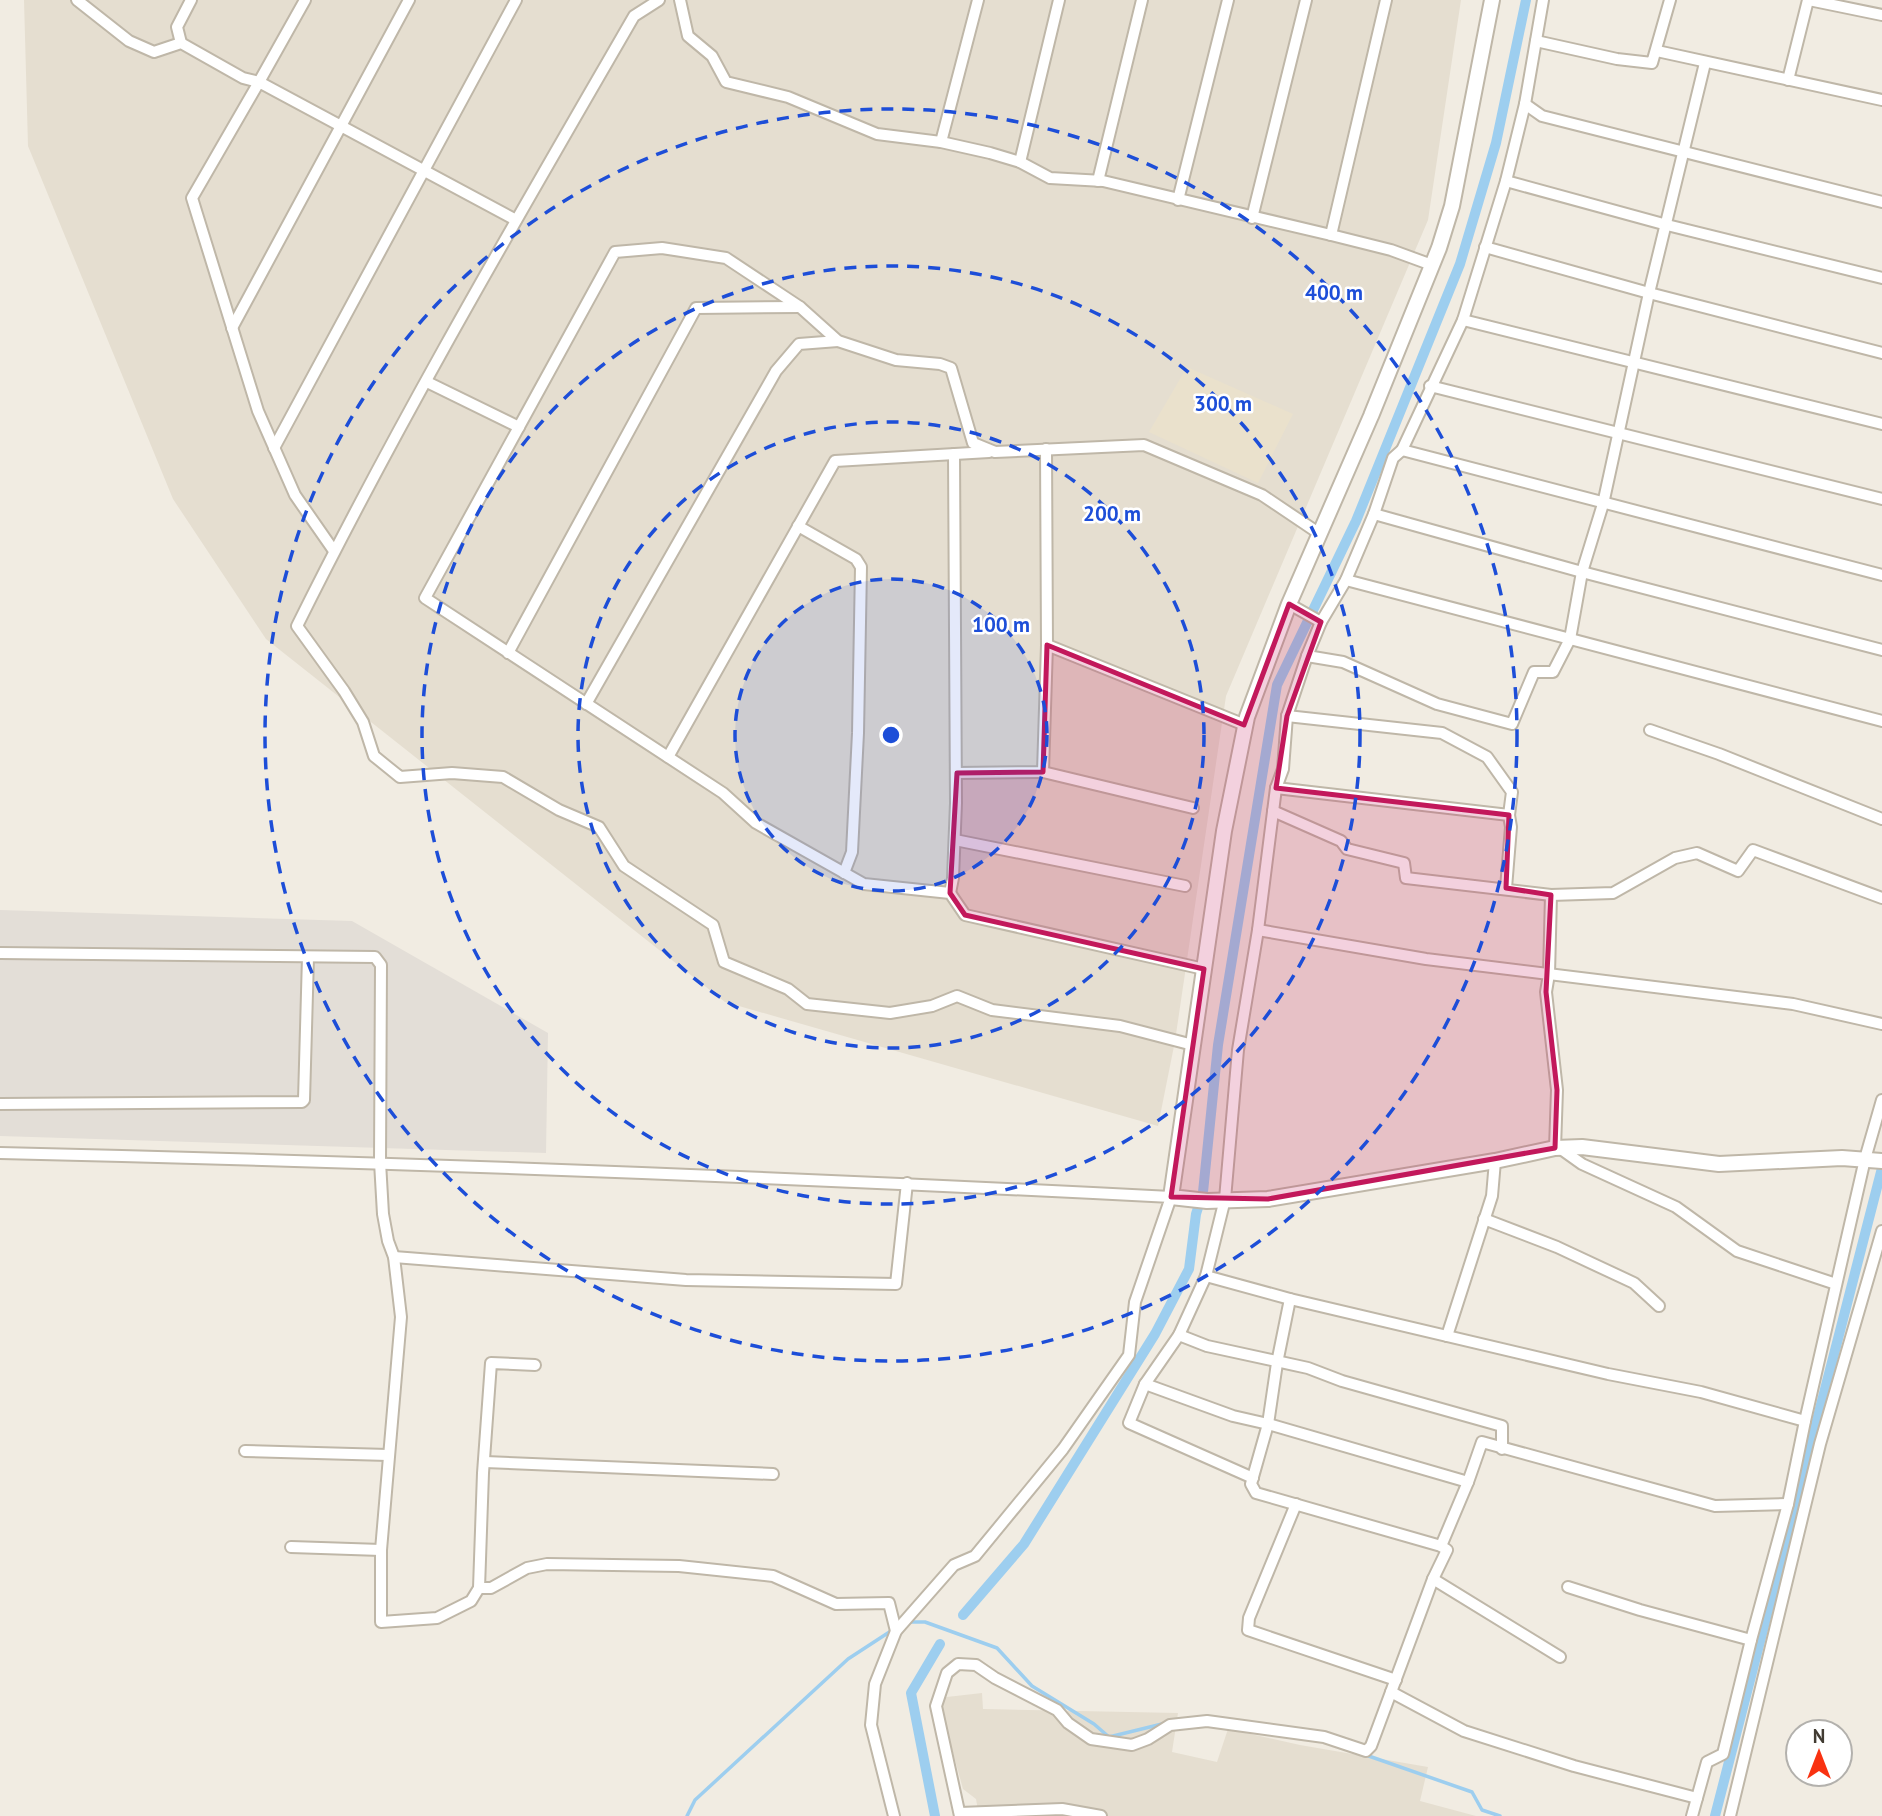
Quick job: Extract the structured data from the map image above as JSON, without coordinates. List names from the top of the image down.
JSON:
{
  "north": "top",
  "rings": [
    "400 m",
    "300 m",
    "200 m",
    "100 m"
  ]
}
